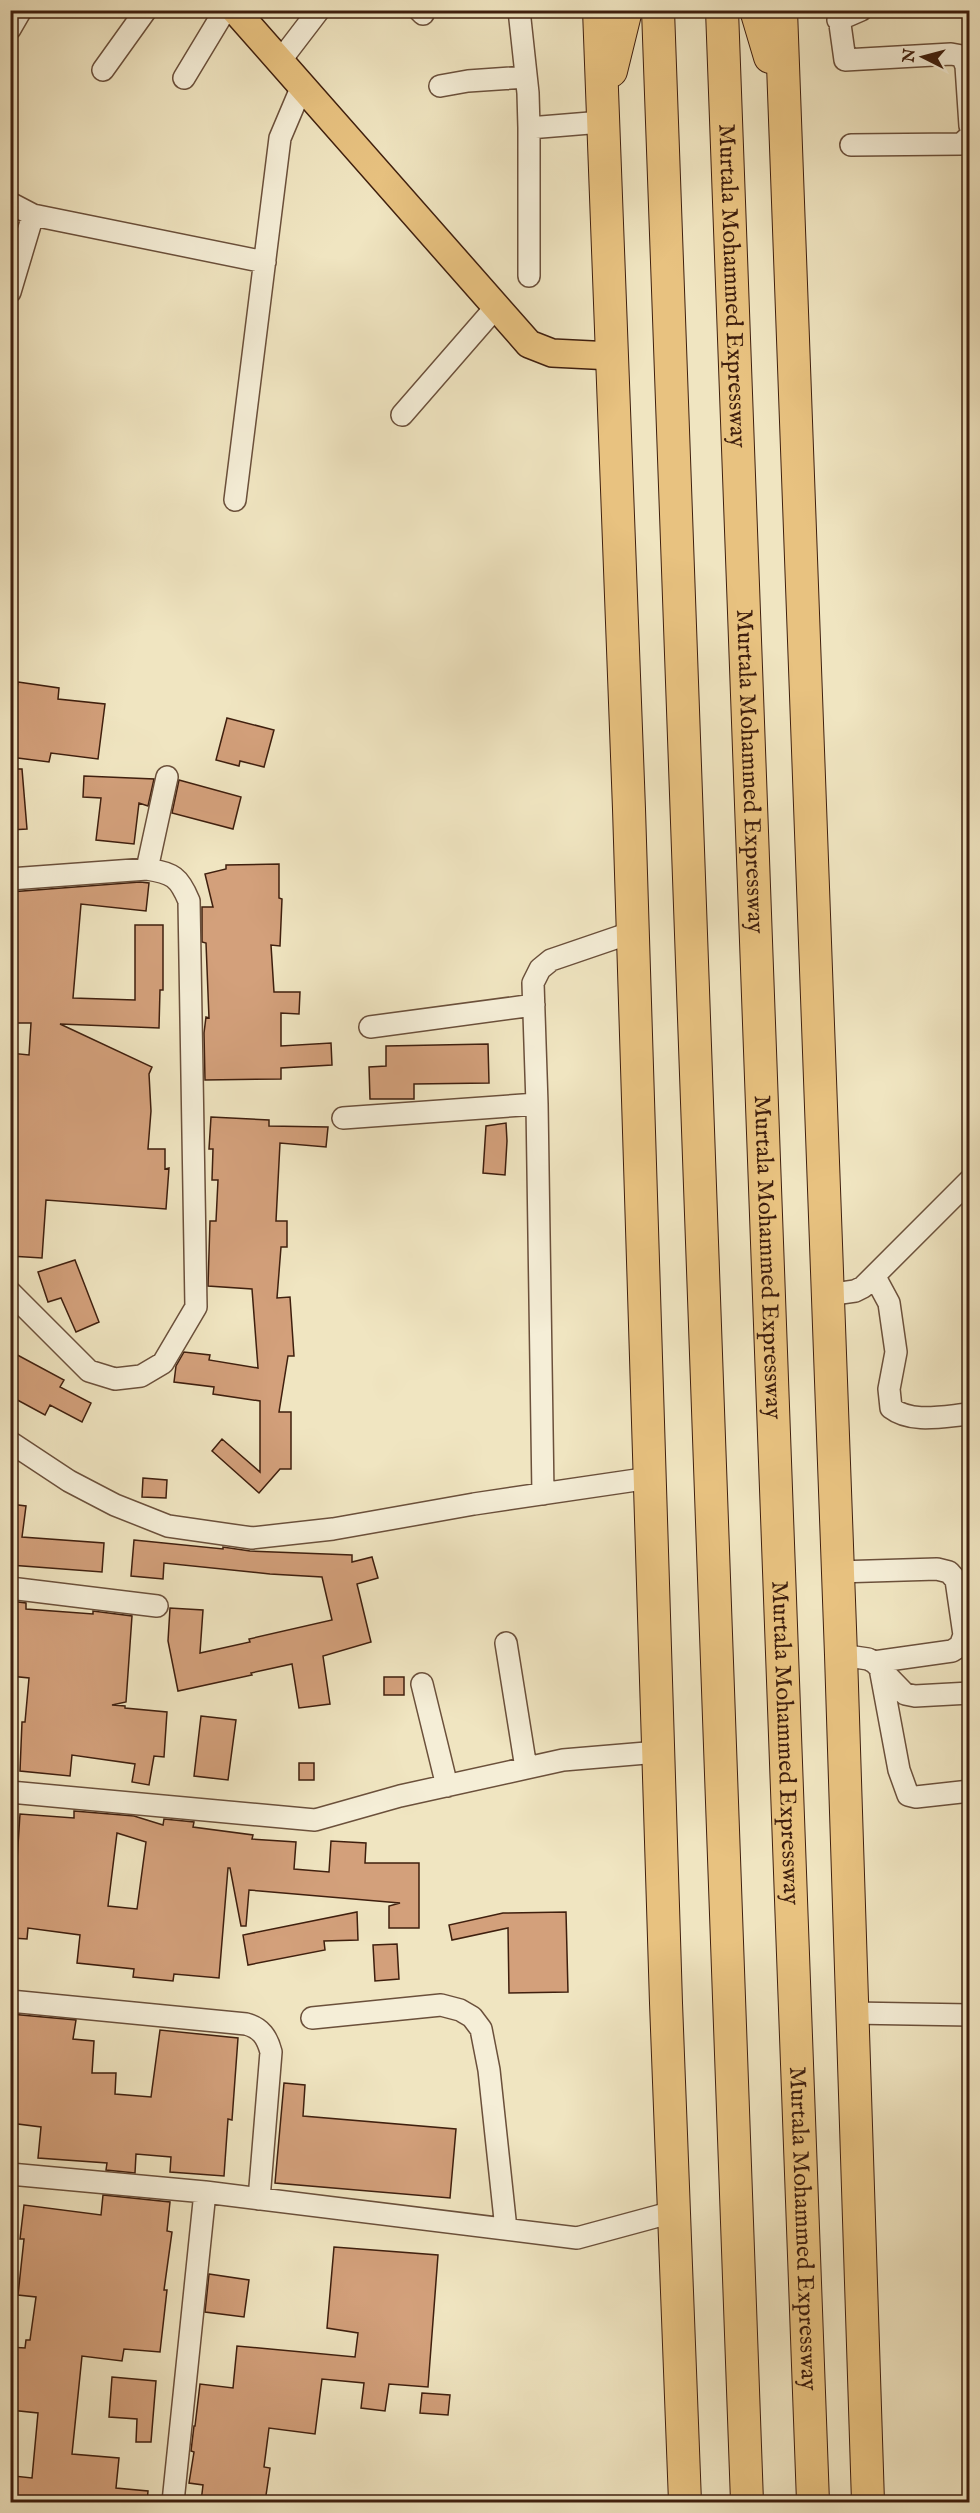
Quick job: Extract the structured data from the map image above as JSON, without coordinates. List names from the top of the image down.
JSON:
{
  "streets": {
    "highway": ["Murtala Mohammed Expressway"]
  },
  "north": "left"
}
